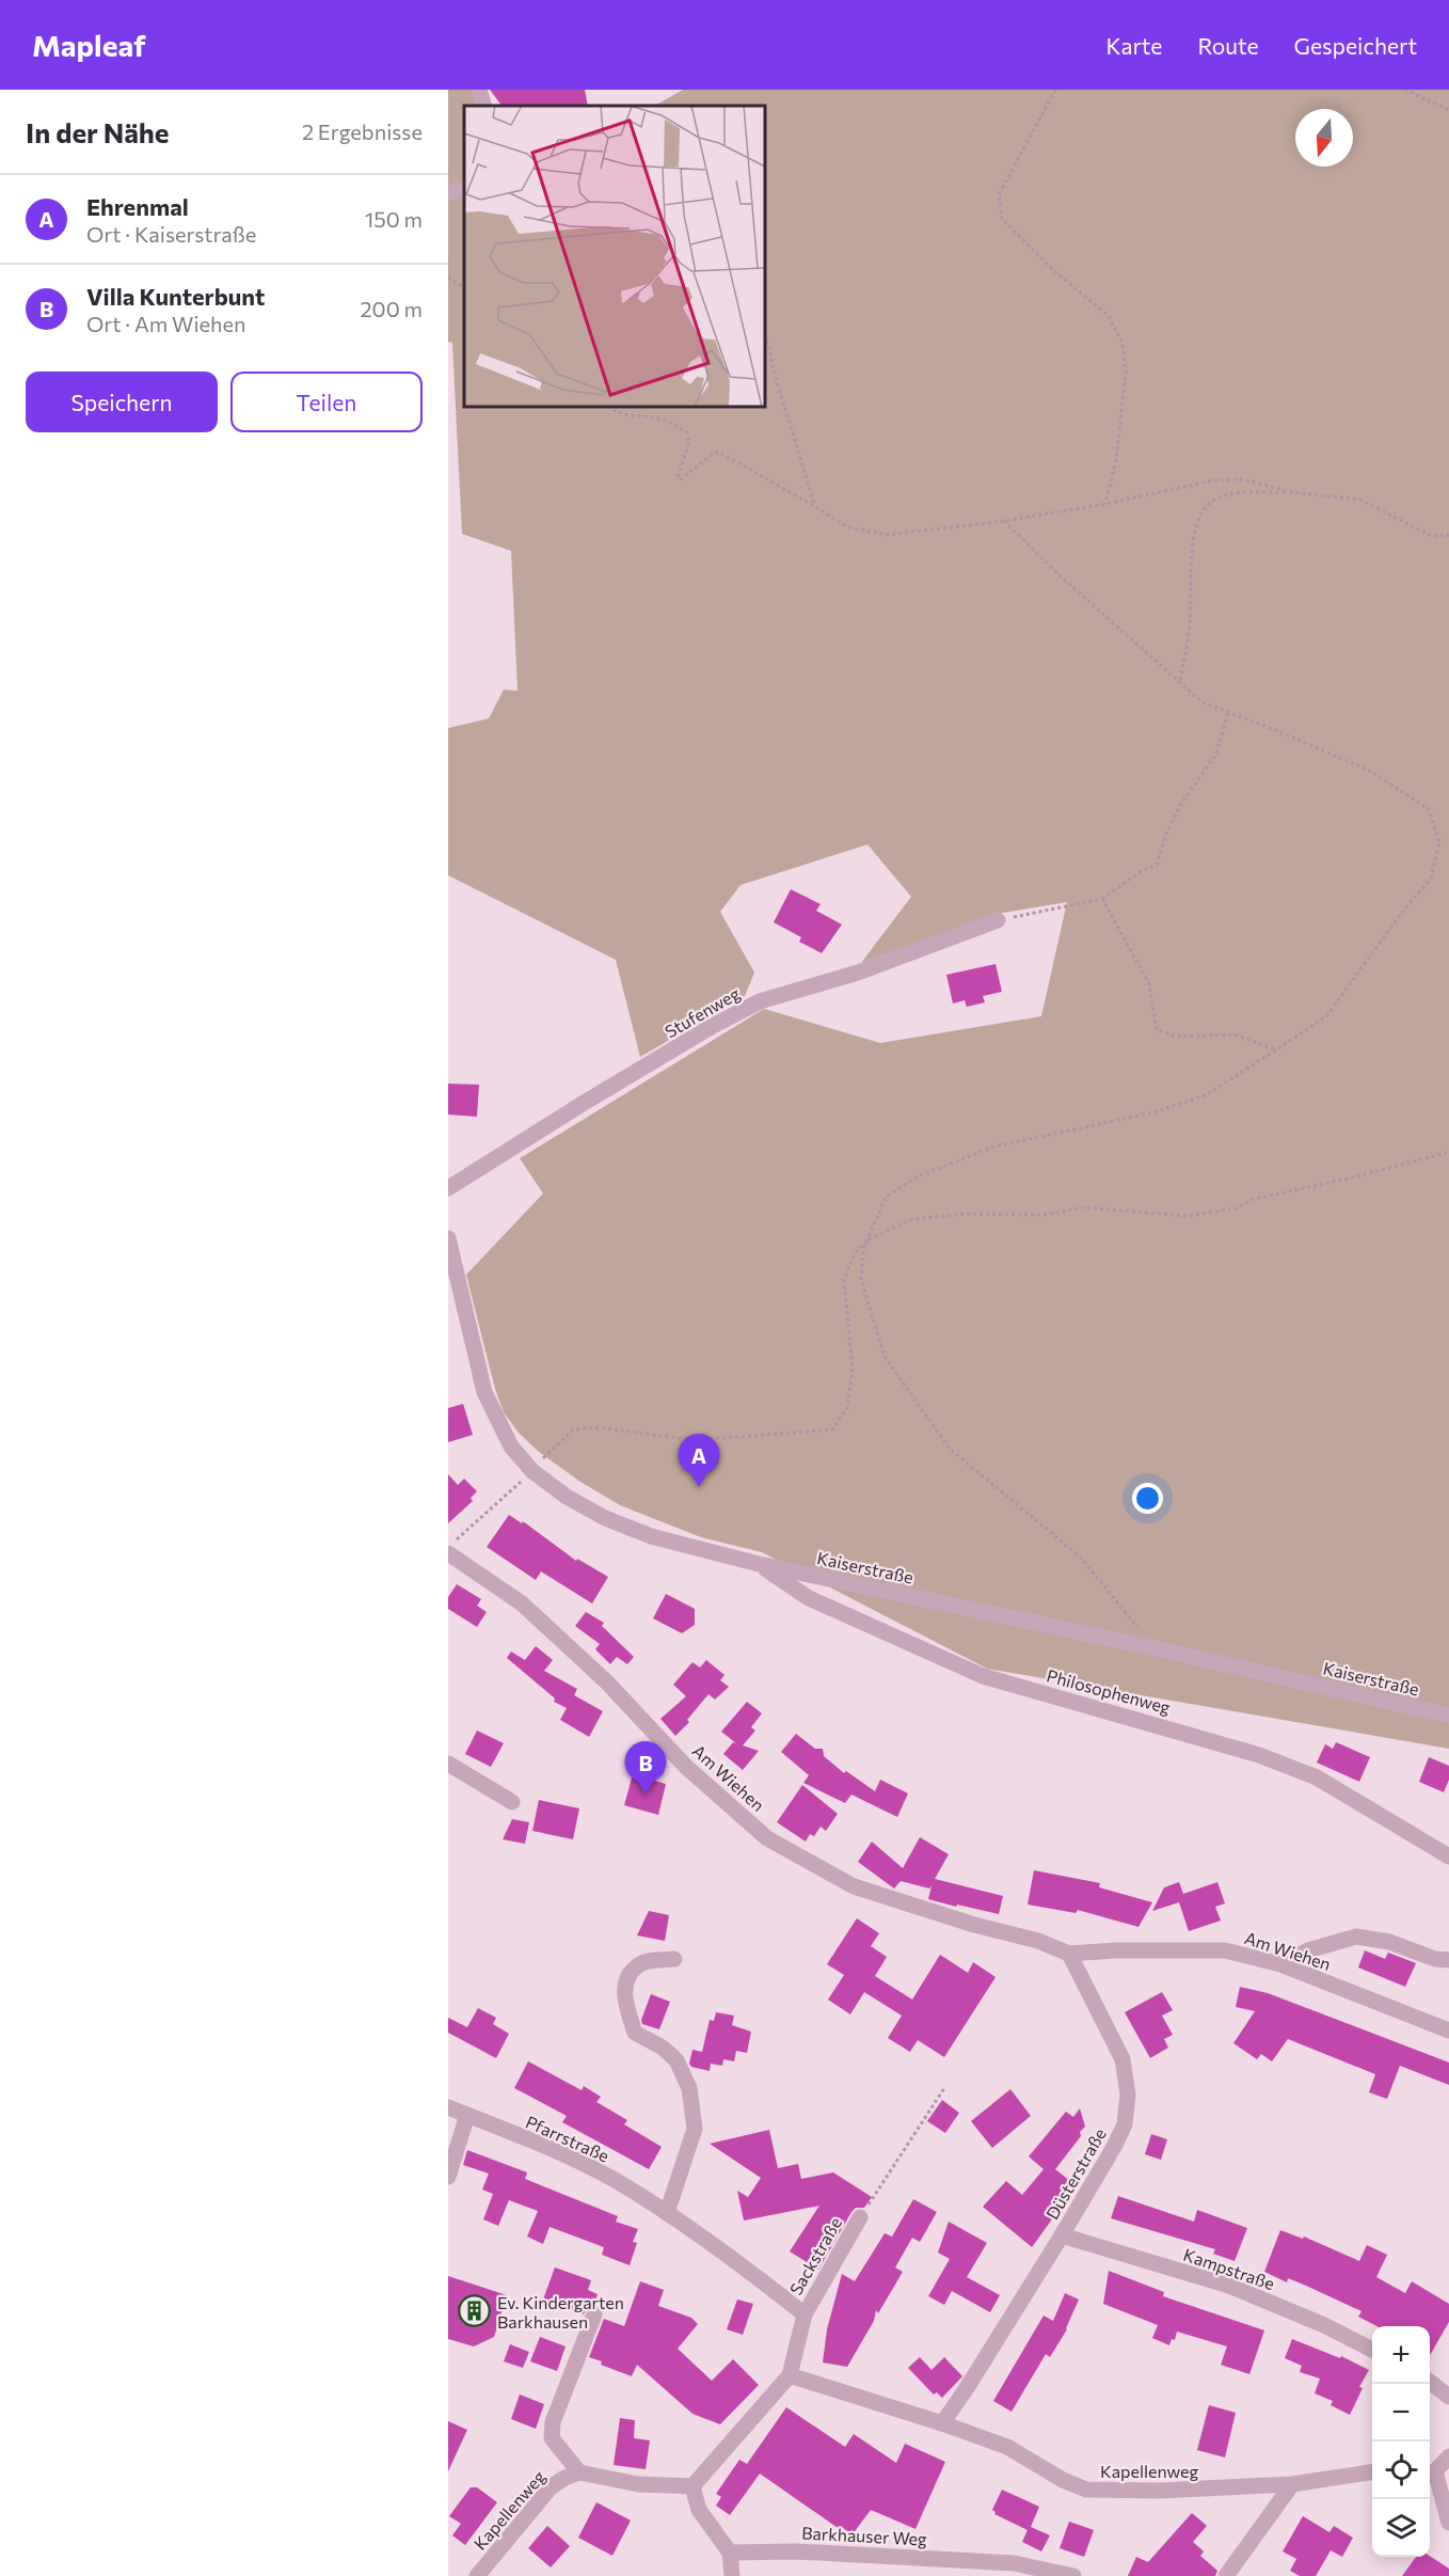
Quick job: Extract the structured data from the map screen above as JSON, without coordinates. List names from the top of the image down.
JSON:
{
  "streets": {
    "street": [
      "Stufenweg",
      "Kaiserstraße",
      "Philosophenweg",
      "Am Wiehen",
      "Pfarrstraße",
      "Düsterstraße",
      "Sackstraße",
      "Kampstraße",
      "Kapellenweg",
      "Barkhauser Weg"
    ]
  },
  "crossings": [
    ["Kaiserstraße", "Philosophenweg"],
    ["Am Wiehen", "Düsterstraße"],
    ["Pfarrstraße", "Sackstraße"],
    ["Düsterstraße", "Kampstraße"],
    ["Düsterstraße", "Kapellenweg"]
  ],
  "places": {
    "building": ["Ev. Kindergarten Barkhausen"]
  },
  "north": "bottom",
  "page": {
    "header": "Mapleaf",
    "nav": ["Karte", "Route", "Gespeichert"],
    "heading": ["In der Nähe", "2 Ergebnisse"],
    "list": [
      {
        "mark": "A",
        "name": "Ehrenmal",
        "note": "Ort · Kaiserstraße",
        "value": "150 m"
      },
      {
        "mark": "B",
        "name": "Villa Kunterbunt",
        "note": "Ort · Am Wiehen",
        "value": "200 m"
      }
    ],
    "buttons": ["Speichern", "Teilen"],
    "pins": ["A", "B"],
    "map_buttons": ["+", "−"]
  }
}
